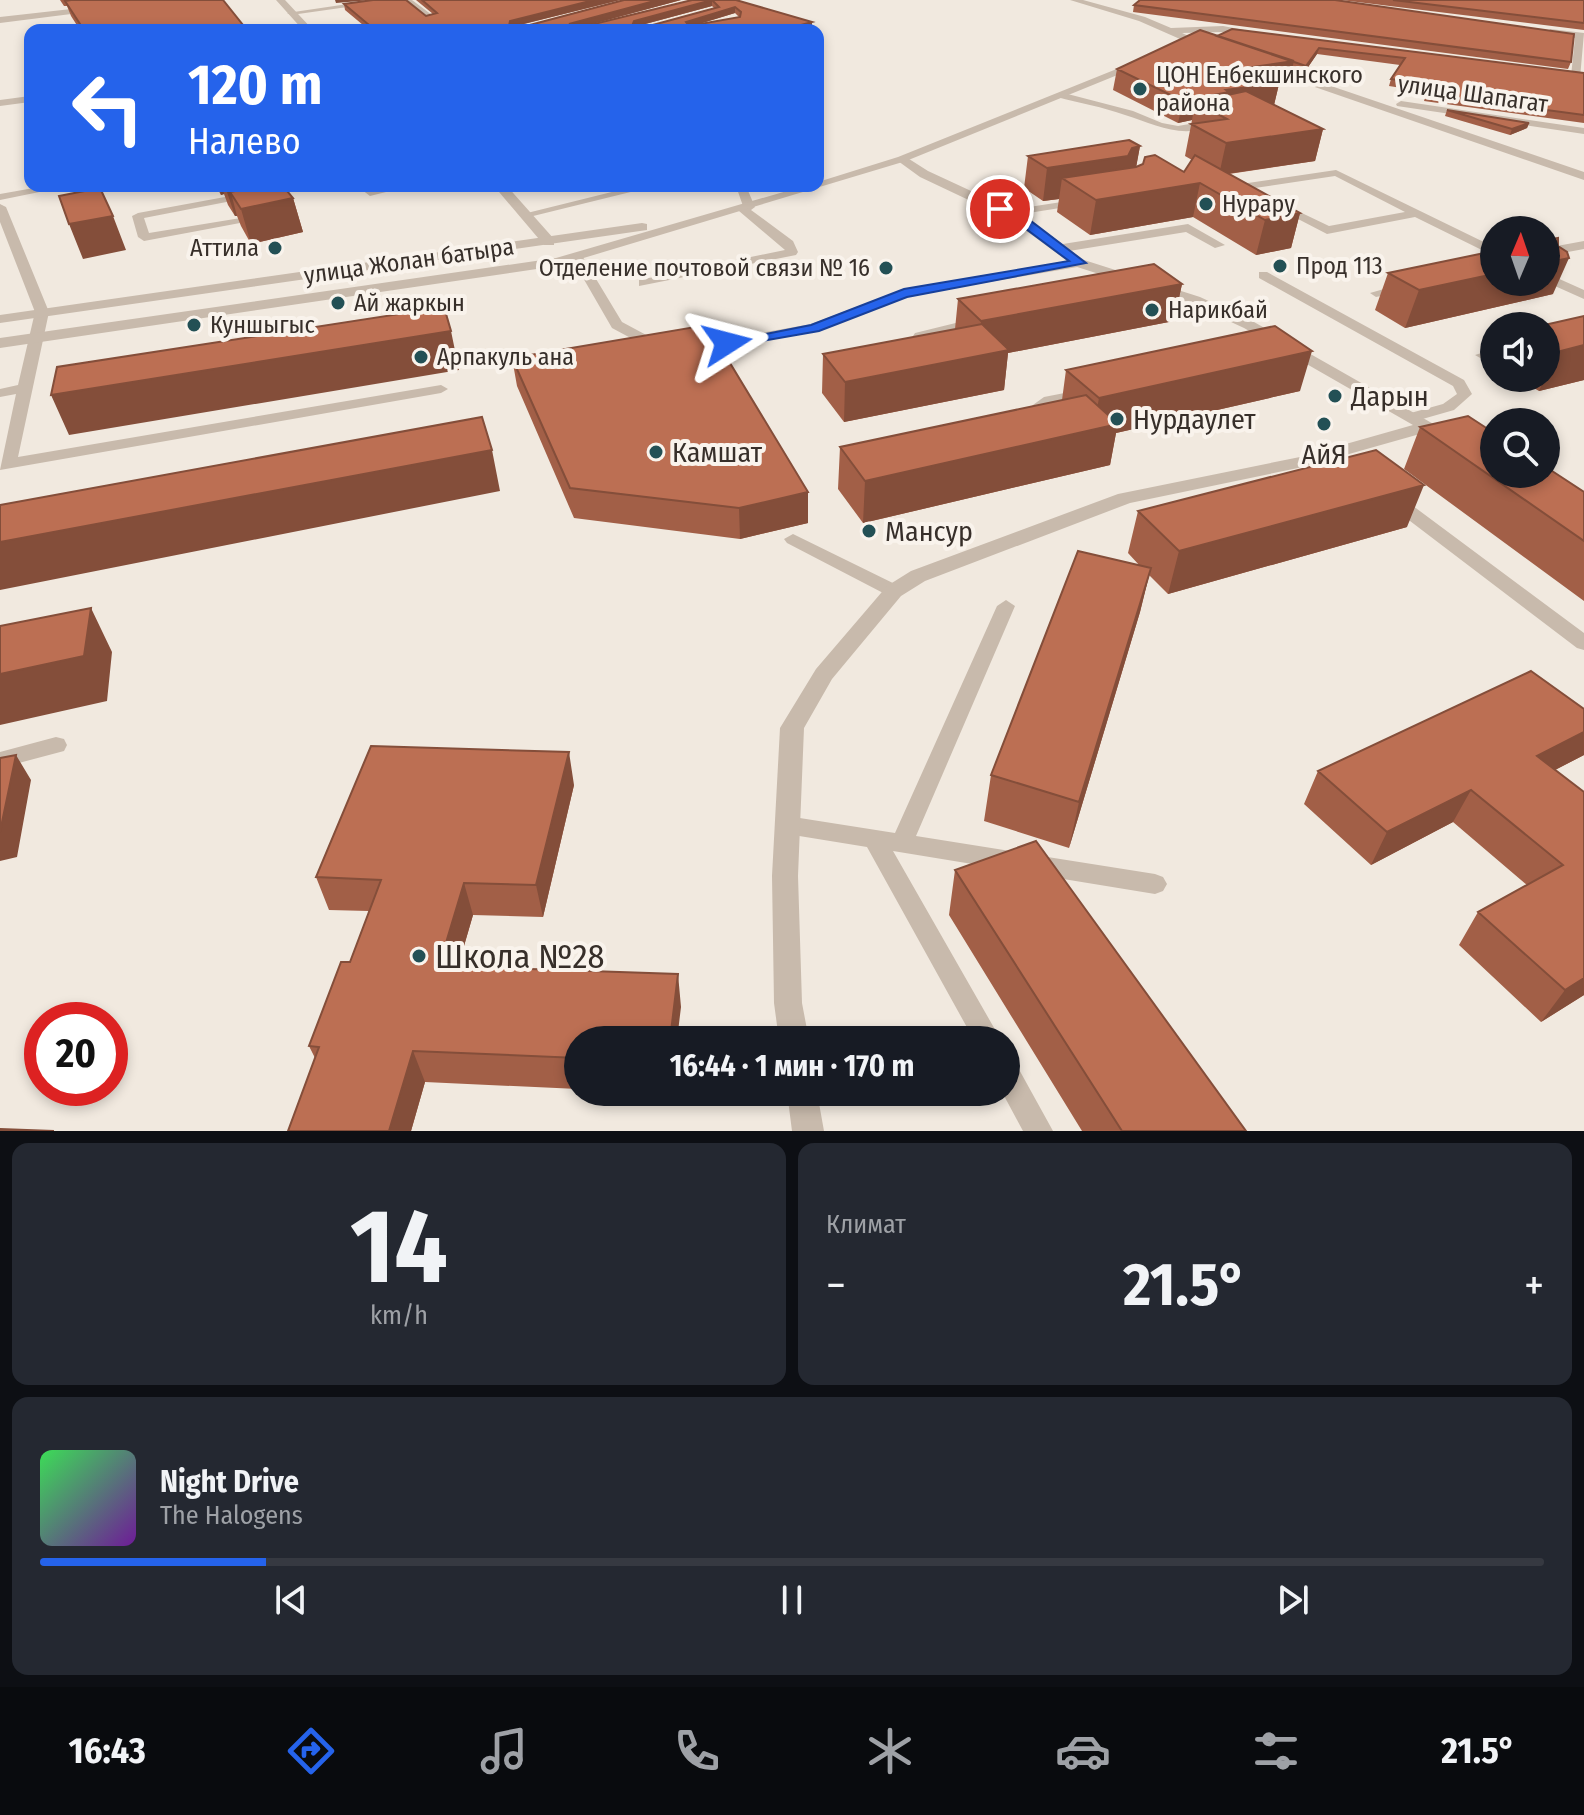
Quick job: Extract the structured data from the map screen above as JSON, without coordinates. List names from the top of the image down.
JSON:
{
  "streets": {
    "street": ["улица Шапагат", "улица Жолан батыра"]
  },
  "places": [
    "ЦОН Енбекшинского района",
    "Нурару",
    "Аттила",
    "Прод 113",
    "Отделение почтовой связи № 16",
    "Ай жаркын",
    "Нарикбай",
    "Куншыгыс",
    "Арпакуль ана",
    "Дарын",
    "Нурдаулет",
    "АйЯ",
    "Камшат",
    "Мансур",
    "Школа №28"
  ],
  "north": "top",
  "page": {
    "turn": ["120 m", "Налево"],
    "limit": "20",
    "trip": "16:44 · 1 мин · 170 m",
    "tile": [
      ["14", "km/h"],
      "Климат"
    ],
    "heat": ["−", "21.5°", "+"],
    "song": ["Night Drive", "The Halogens"],
    "tabs": ["16:43", "21.5°"]
  }
}
